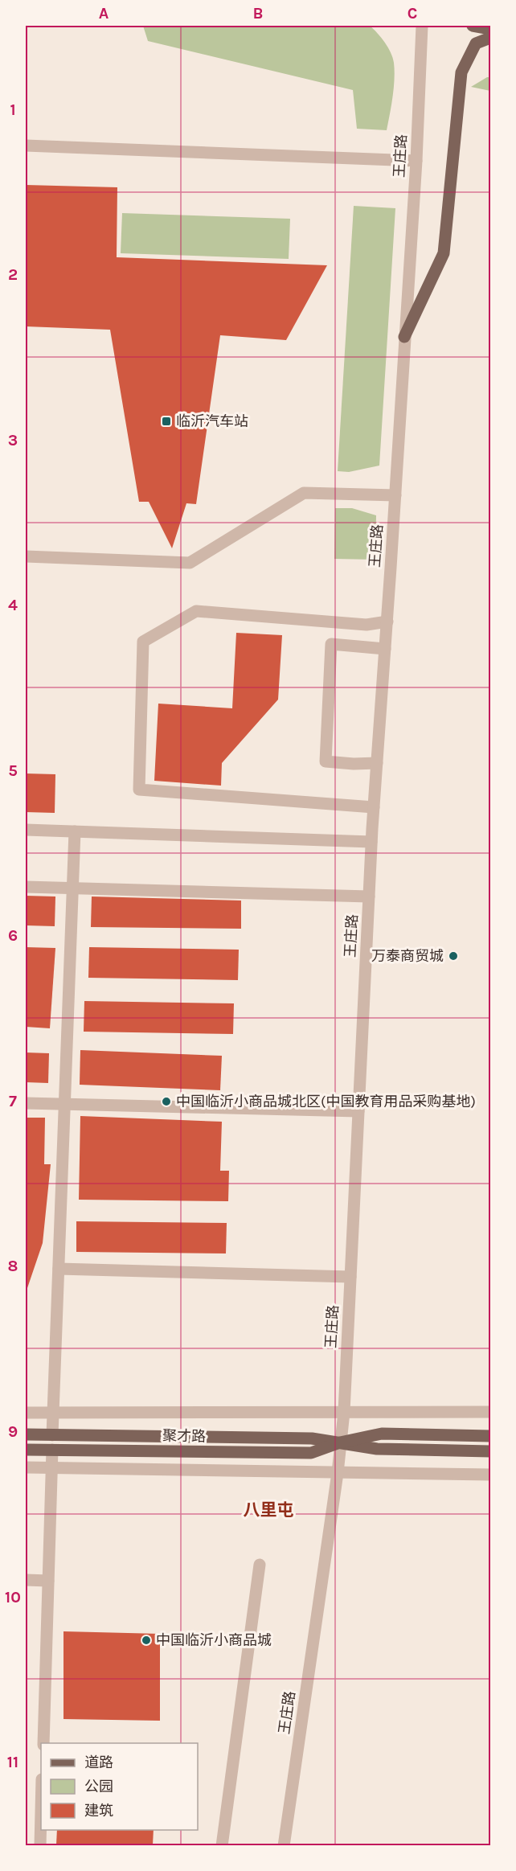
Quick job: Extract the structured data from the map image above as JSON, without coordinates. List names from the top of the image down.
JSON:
{
  "streets": {
    "main road": ["聚才路"],
    "street": ["王庄路"]
  },
  "crossings": [
    ["王庄路", "聚才路"]
  ],
  "districts": ["八里屯"],
  "places": {
    "transit": ["临沂汽车站"],
    "other": ["万泰商贸城", "中国临沂小商品城北区(中国教育用品采购基地)", "中国临沂小商品城"]
  },
  "legend": ["道路", "公园", "建筑"],
  "grid": {
    "columns": ["A", "B", "C"],
    "rows": [
      "1",
      "2",
      "3",
      "4",
      "5",
      "6",
      "7",
      "8",
      "9",
      "10",
      "11"
    ]
  }
}
